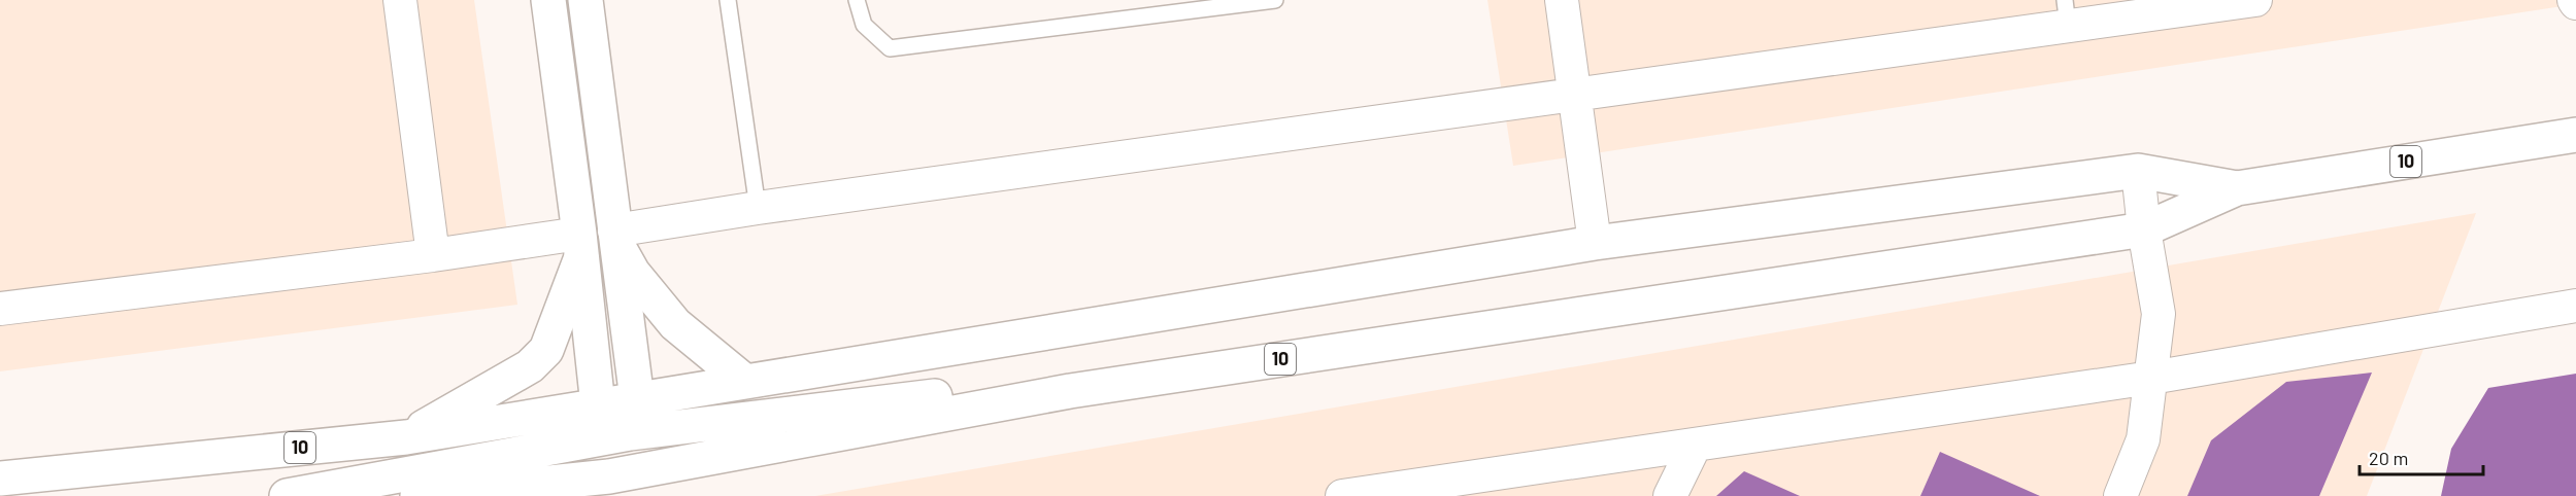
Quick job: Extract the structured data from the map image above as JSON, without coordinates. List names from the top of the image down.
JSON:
{
  "streets": {
    "main road": ["10"]
  },
  "scale_bar": "20 m"
}
